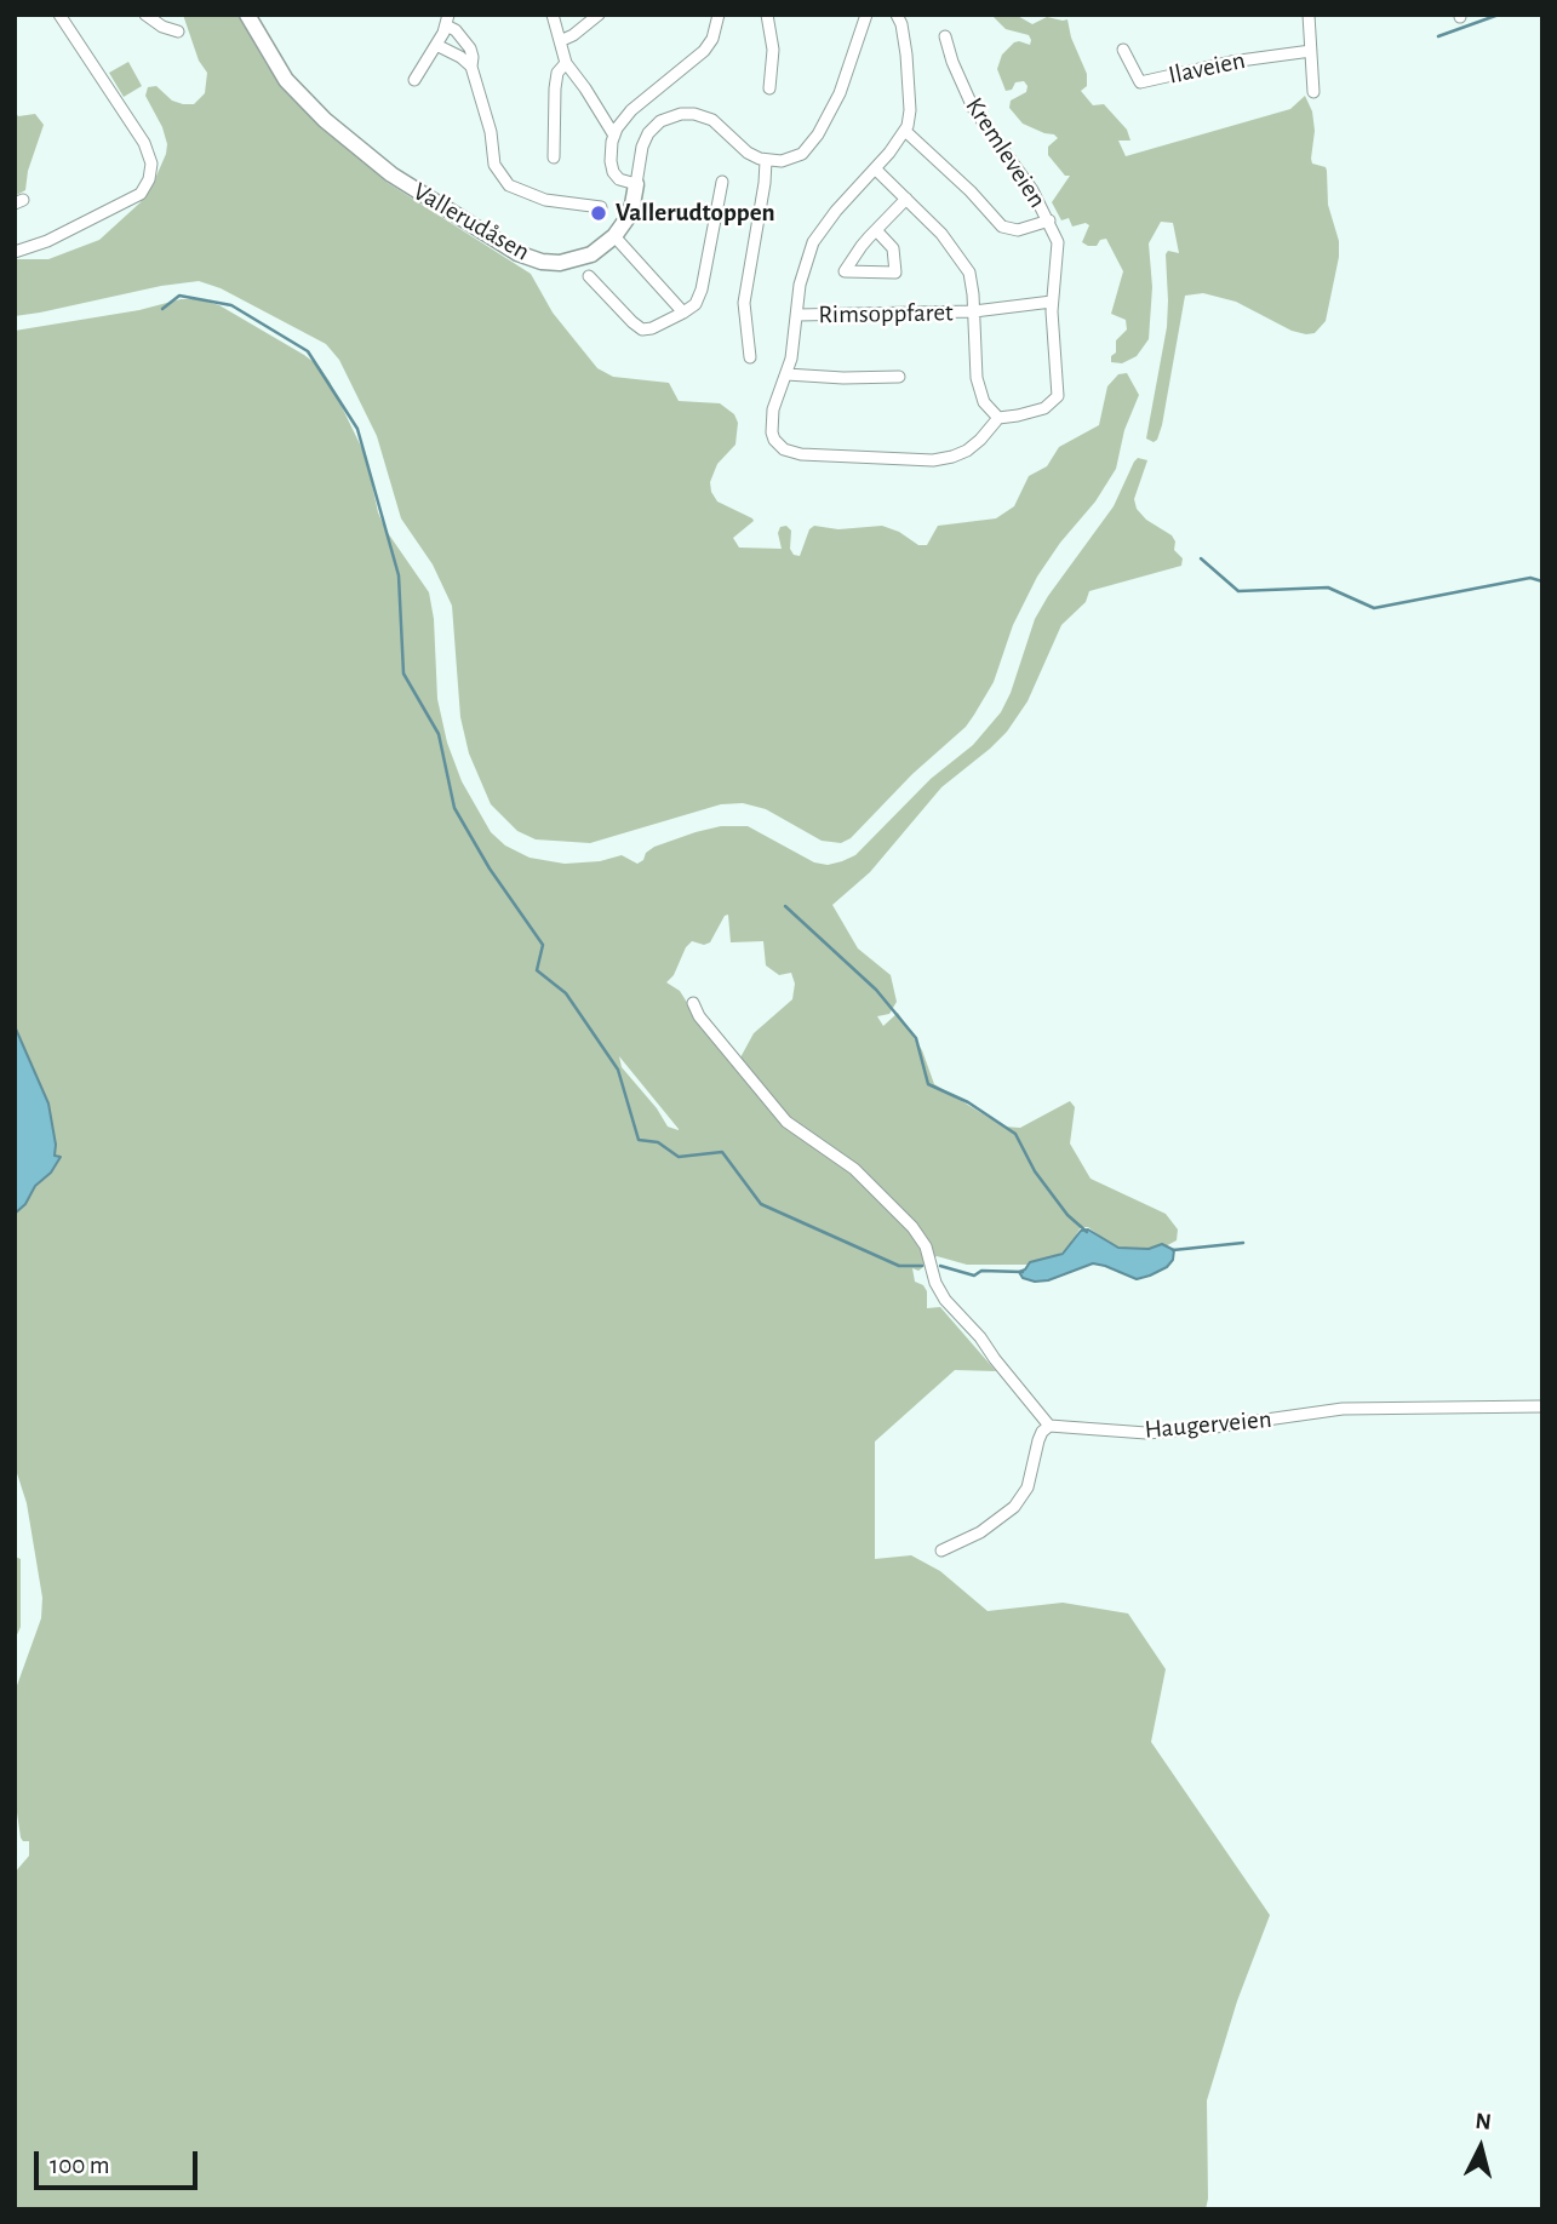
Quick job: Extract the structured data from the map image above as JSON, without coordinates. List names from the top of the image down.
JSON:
{
  "streets": {
    "street": [
      "Ilaveien",
      "Kremleveien",
      "Vallerudåsen",
      "Rimsoppfaret",
      "Haugerveien"
    ]
  },
  "crossings": [
    ["Kremleveien", "Rimsoppfaret"]
  ],
  "places": ["Vallerudtoppen"],
  "scale_bar": "100 m",
  "north": "top"
}
